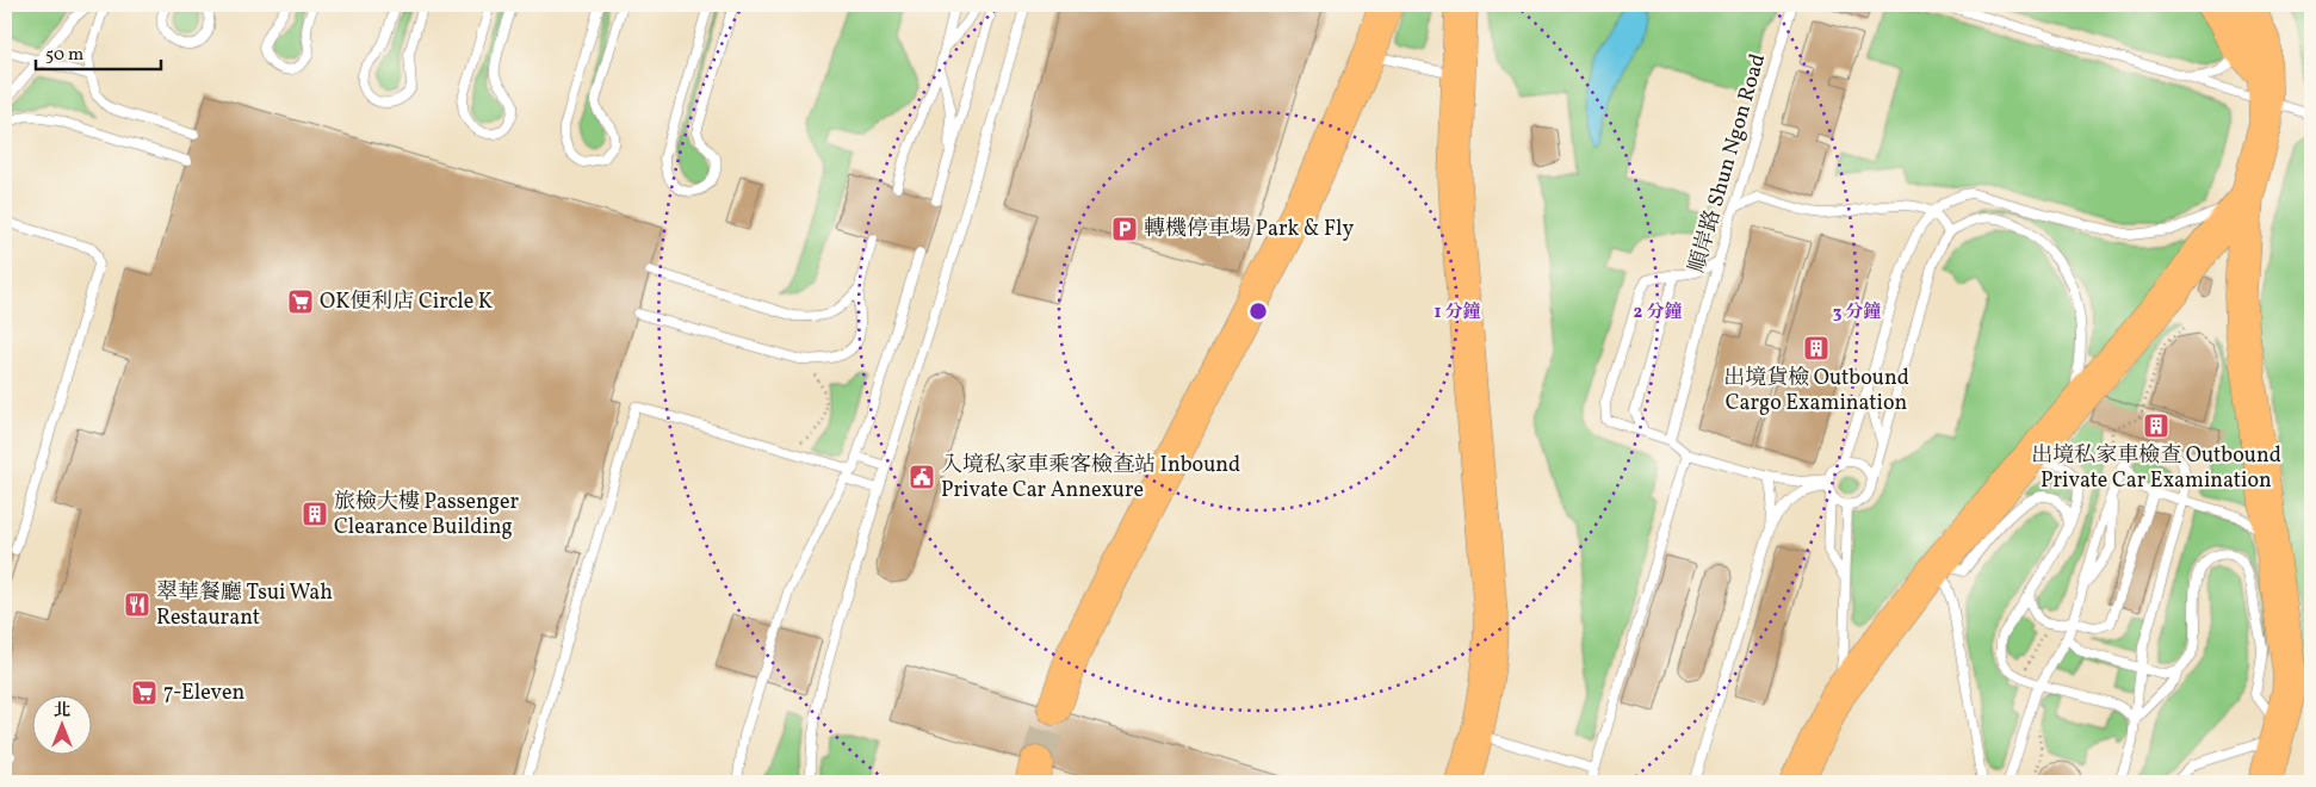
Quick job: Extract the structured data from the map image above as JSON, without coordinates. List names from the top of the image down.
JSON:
{
  "streets": {
    "lane": ["順岸路 Shun Ngon Road"]
  },
  "places": {
    "parking": ["轉機停車場 Park & Fly"],
    "supermarket": ["OK便利店 Circle K", "7-Eleven"],
    "building": ["出境貨檢 Outbound Cargo Examination", "出境私家車檢查 Outbound Private Car Examination", "旅檢大樓 Passenger Clearance Building"],
    "public building": ["入境私家車乘客檢查站 Inbound Private Car Annexure"],
    "restaurant": ["翠華餐廳 Tsui Wah Restaurant"]
  },
  "scale_bar": "50 m",
  "north": "top",
  "rings": ["1 分鐘", "2 分鐘", "3 分鐘"]
}
